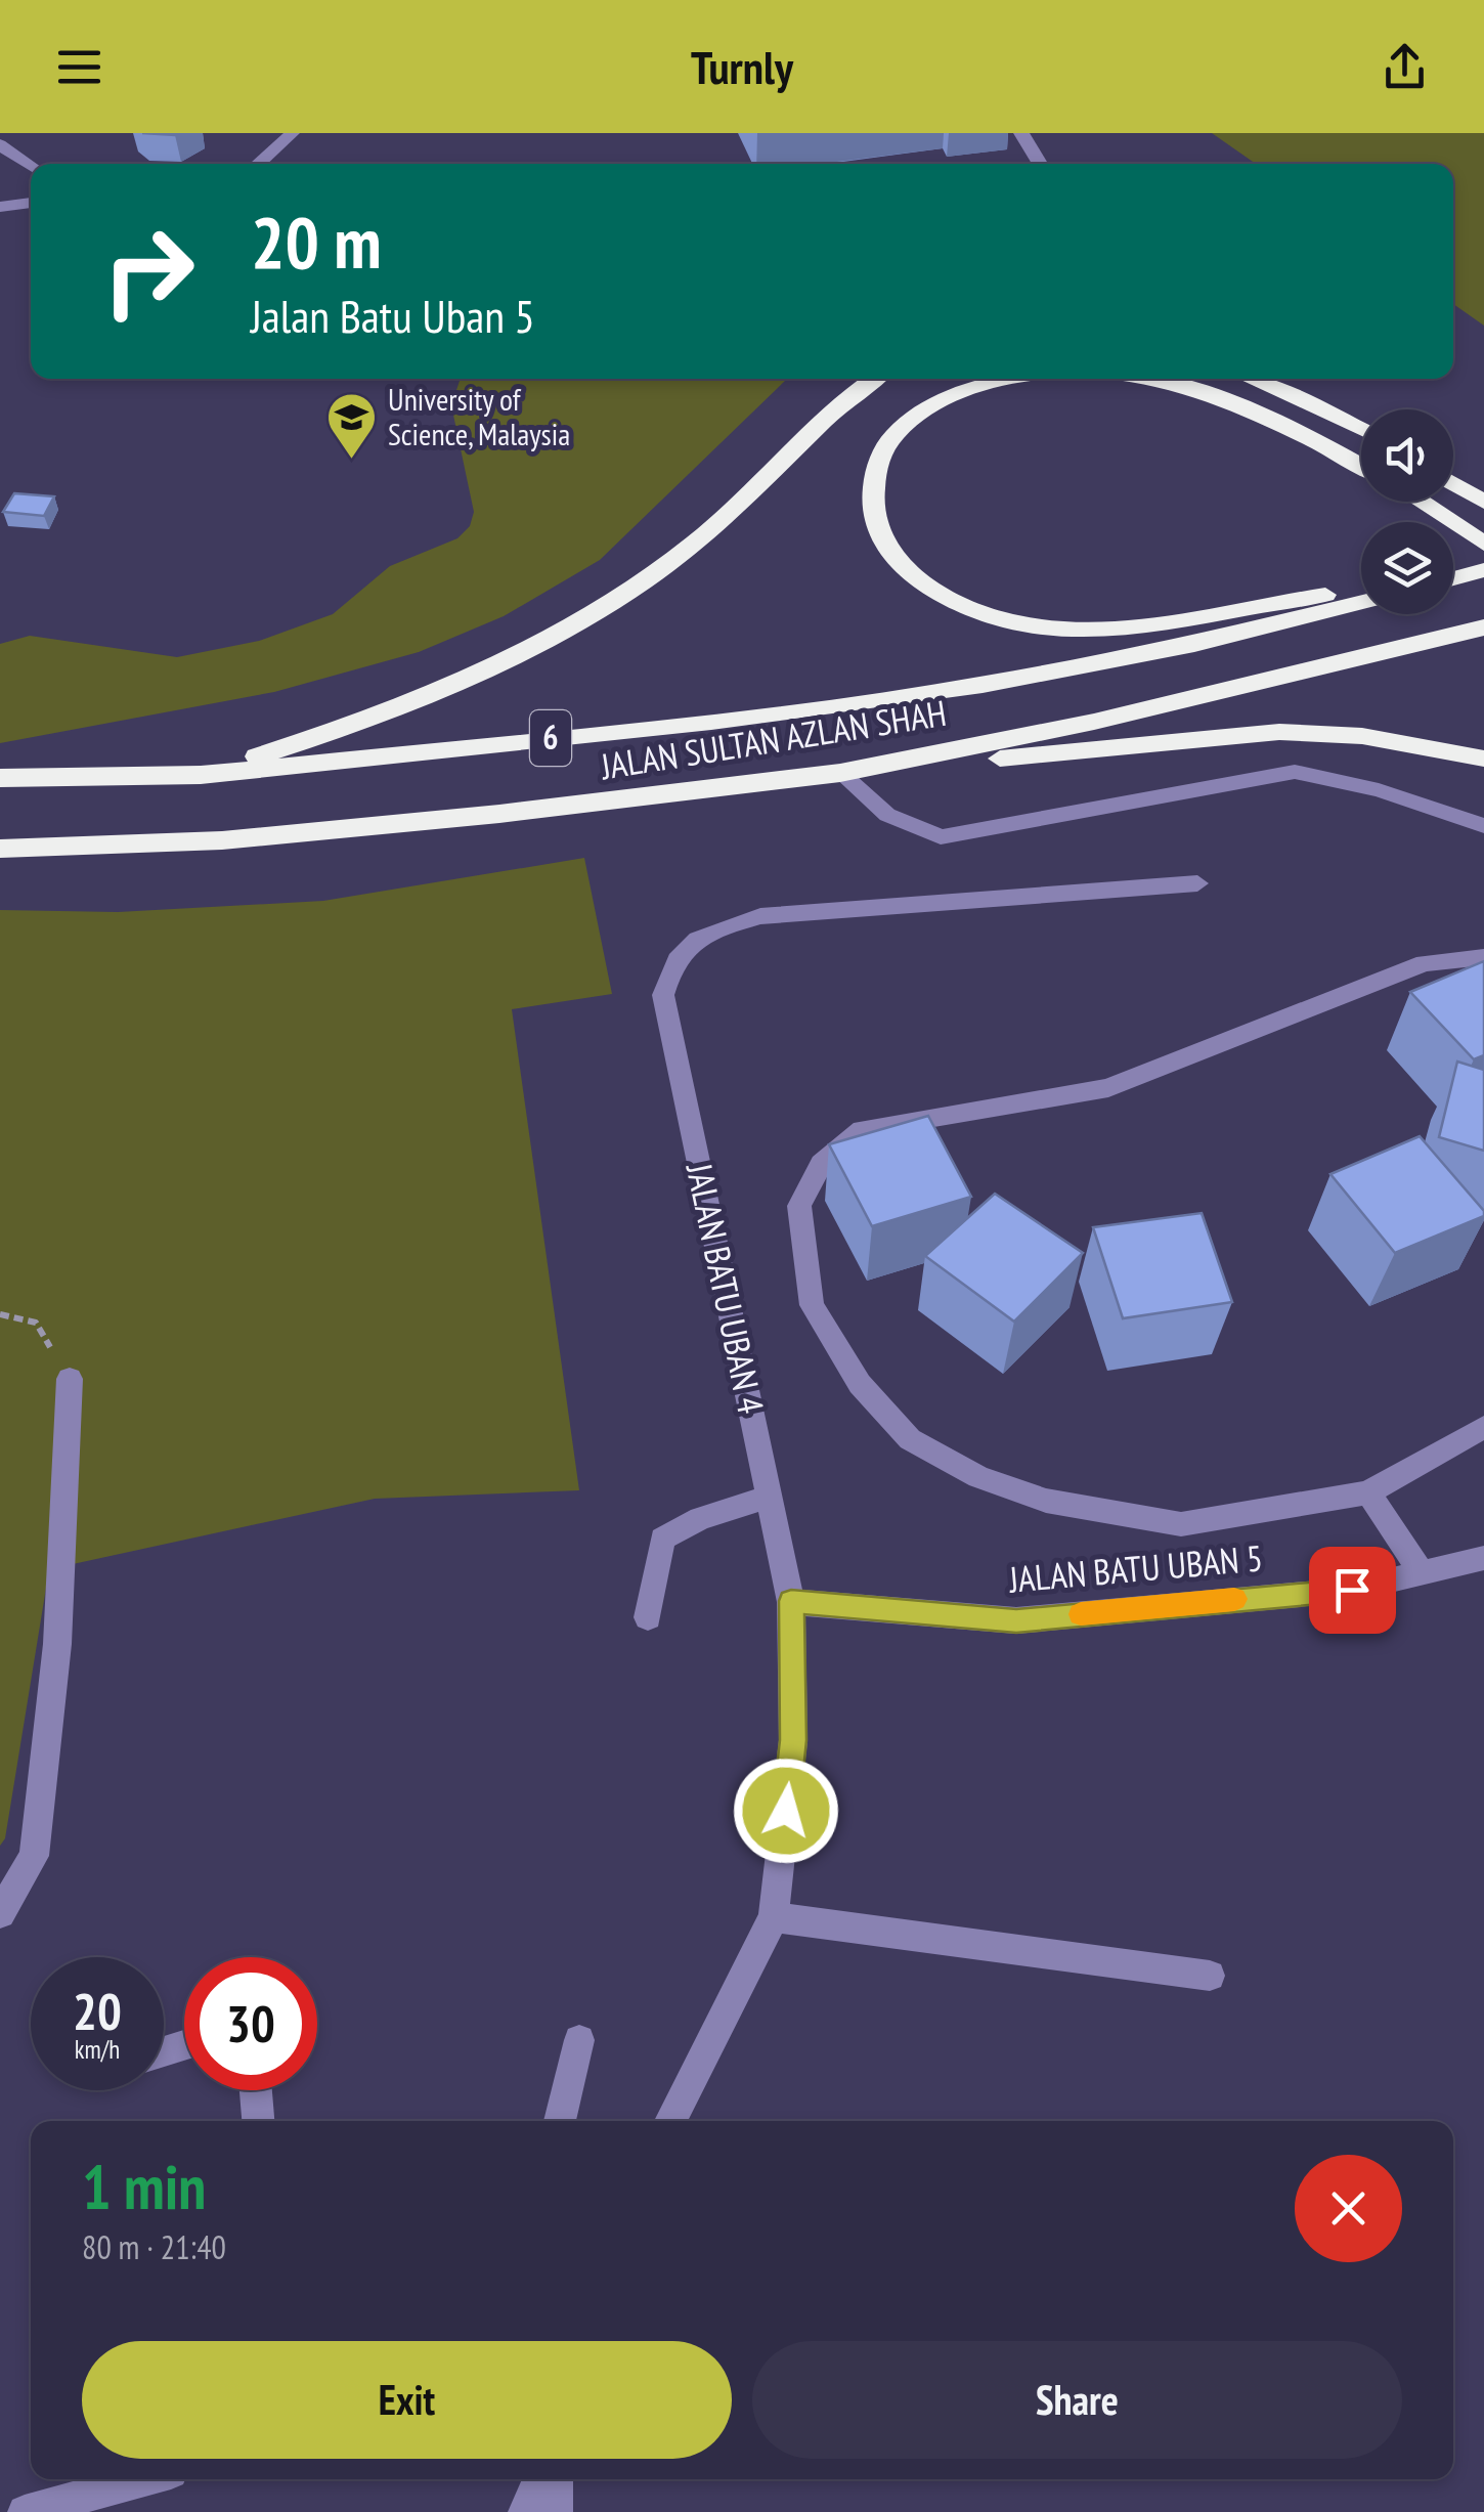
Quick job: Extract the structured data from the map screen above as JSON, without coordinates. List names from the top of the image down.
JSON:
{
  "streets": {
    "highway": ["6", "JALAN SULTAN AZLAN SHAH"],
    "street": ["JALAN BATU UBAN 4", "JALAN BATU UBAN 5"]
  },
  "crossings": [
    ["JALAN BATU UBAN 4", "JALAN BATU UBAN 5"]
  ],
  "places": {
    "school or university": ["University of Science, Malaysia"]
  },
  "page": {
    "header": "Turnly",
    "turn": ["20 m", "Jalan Batu Uban 5"],
    "speed": "20 km/h",
    "limit": "30",
    "heading": ["1 min", "80 m · 21:40"],
    "buttons": ["Exit", "Share"]
  }
}
